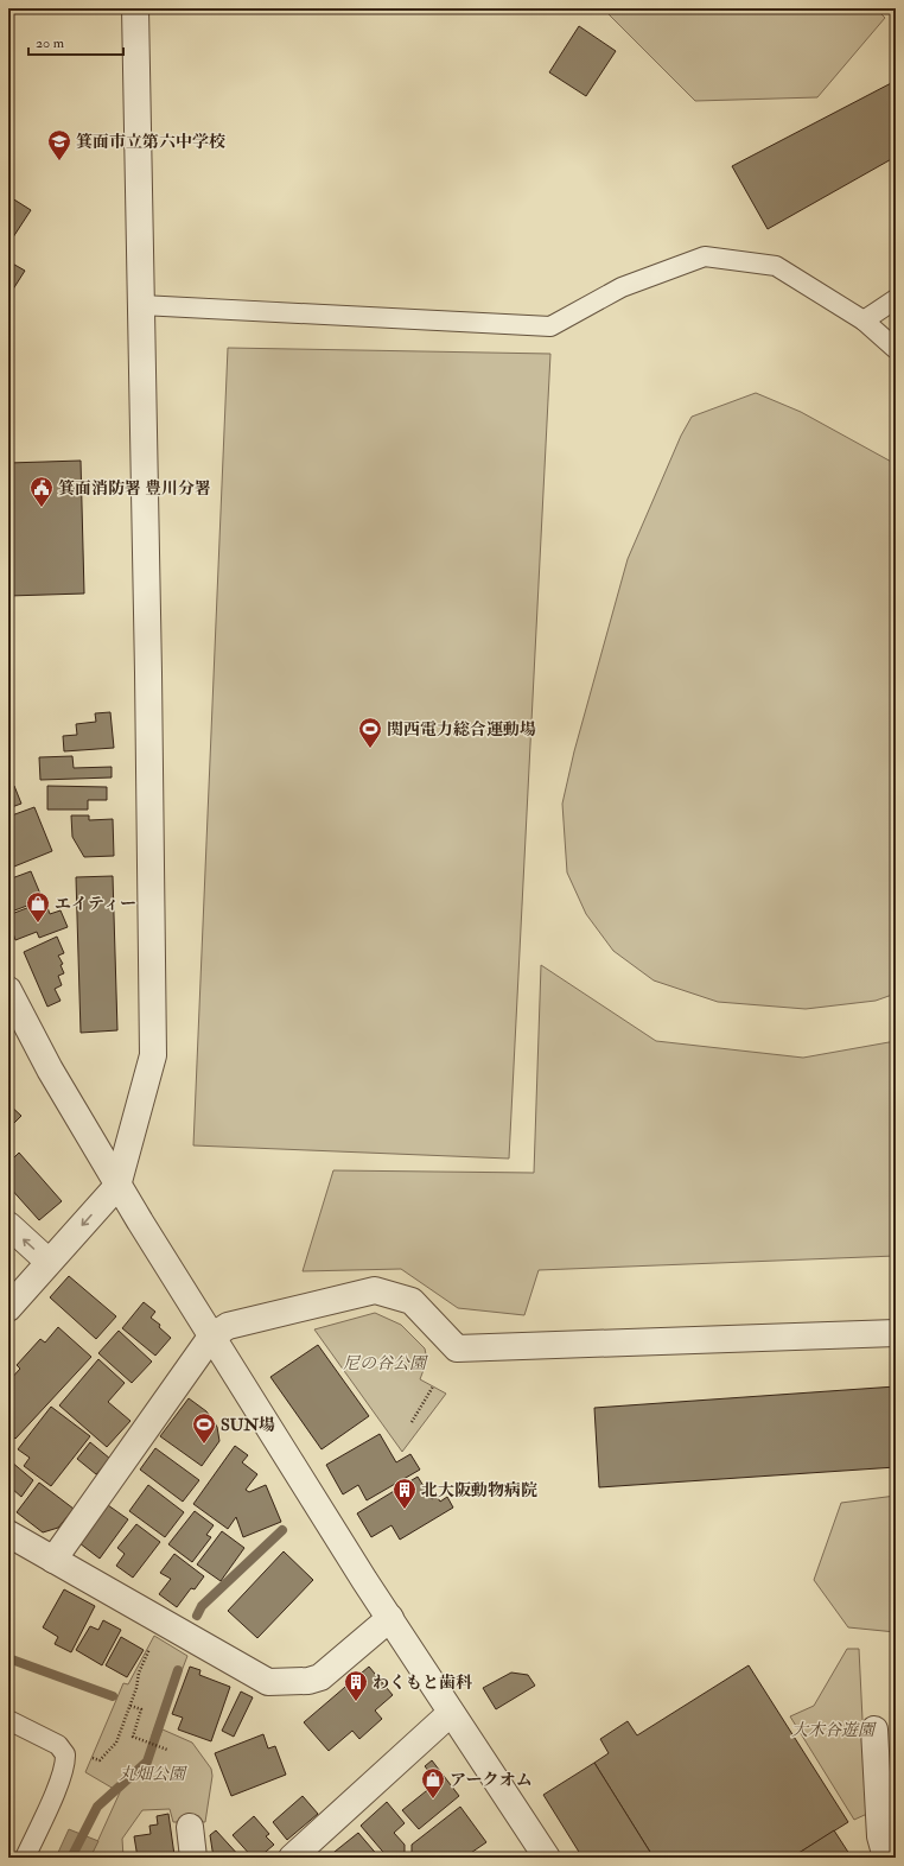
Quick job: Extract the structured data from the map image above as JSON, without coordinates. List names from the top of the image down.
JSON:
{
  "parks": ["尼の谷公園", "大木谷遊園", "丸畑公園"],
  "places": {
    "school or university": ["箕面市立第六中学校"],
    "public building": ["箕面消防署 豊川分署"],
    "sports": ["関西電力総合運動場", "SUN場"],
    "shop": ["エイティー", "アークオム"],
    "building": ["北大阪動物病院", "わくもと歯科"]
  },
  "scale_bar": "20 m"
}
